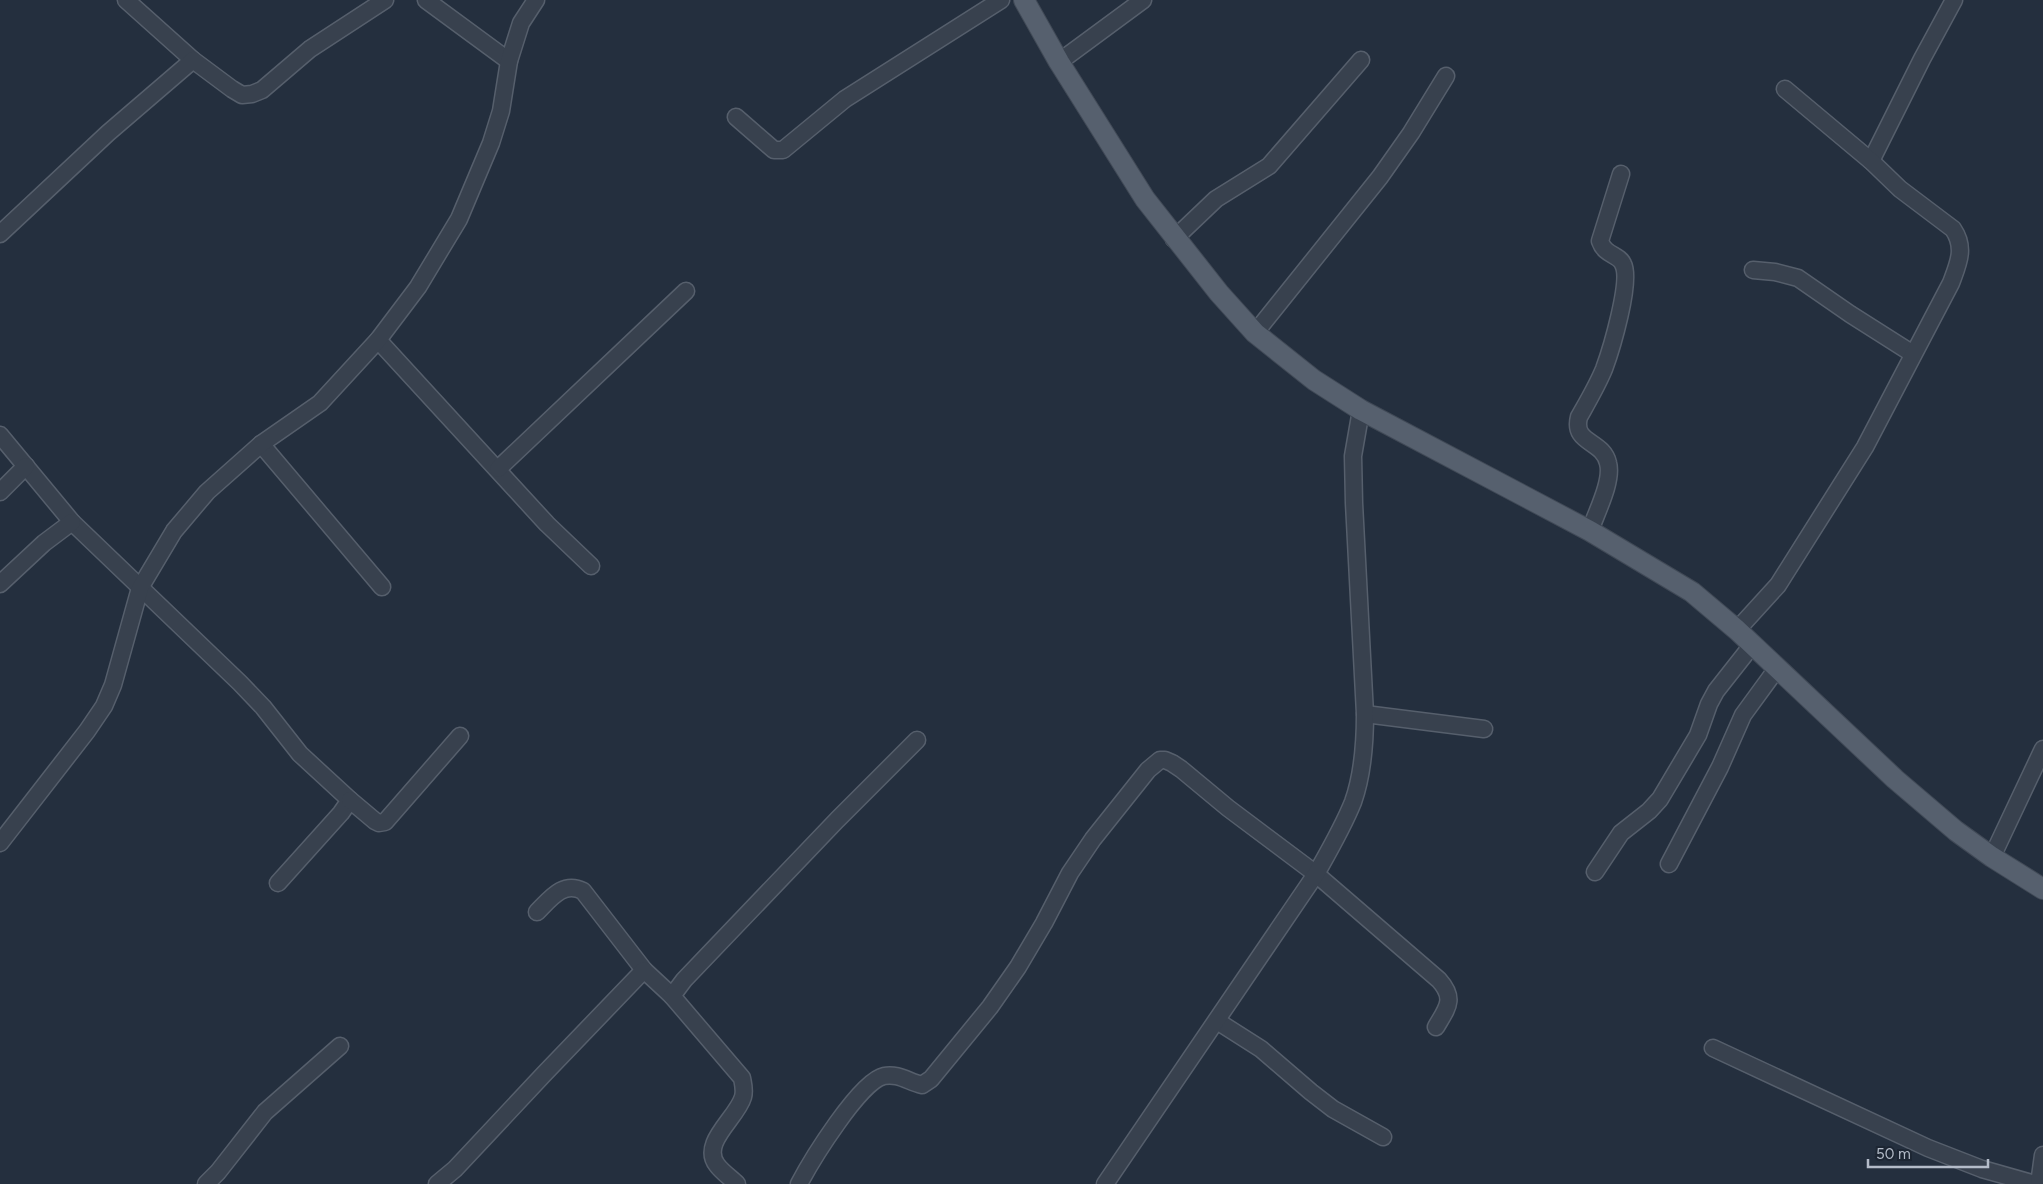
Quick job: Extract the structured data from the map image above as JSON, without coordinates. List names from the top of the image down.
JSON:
{
  "scale_bar": "50 m"
}
